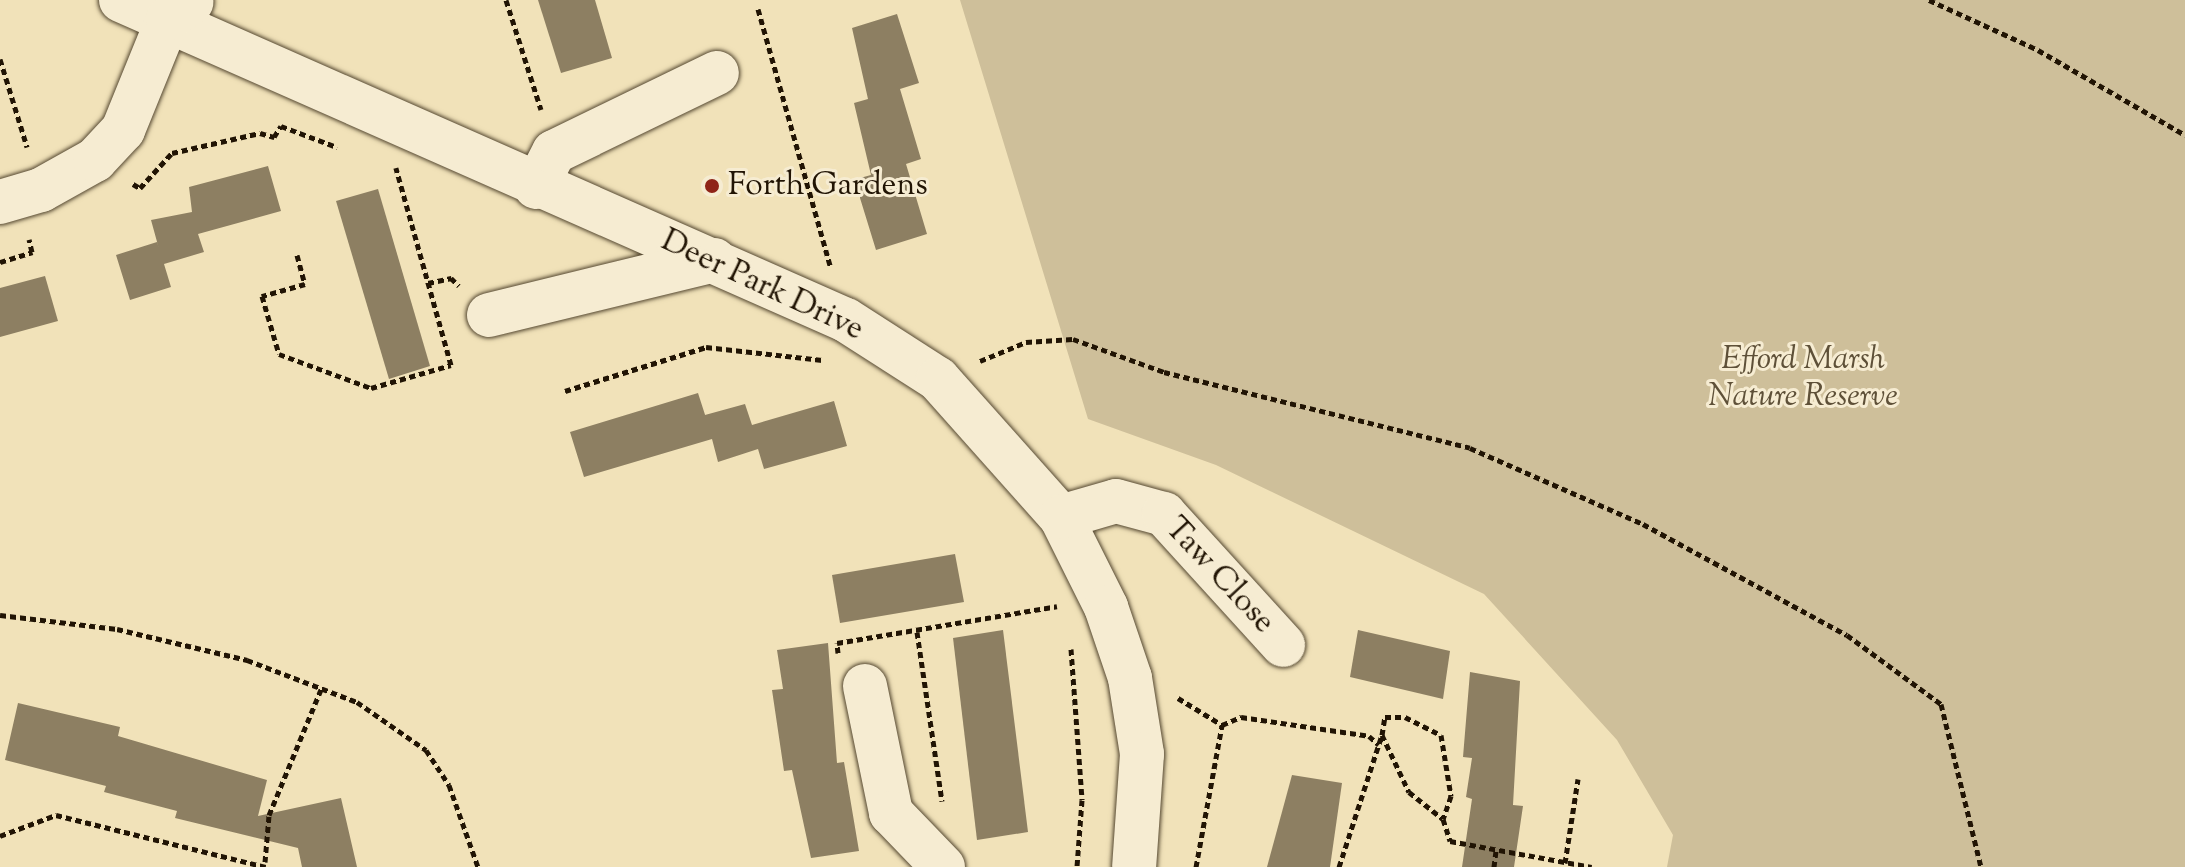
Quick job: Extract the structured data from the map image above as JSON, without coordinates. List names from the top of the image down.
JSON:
{
  "streets": {
    "street": ["Deer Park Drive", "Taw Close"]
  },
  "crossings": [
    ["Deer Park Drive", "Taw Close"]
  ],
  "parks": ["Efford Marsh Nature Reserve"],
  "places": ["Forth Gardens"]
}
